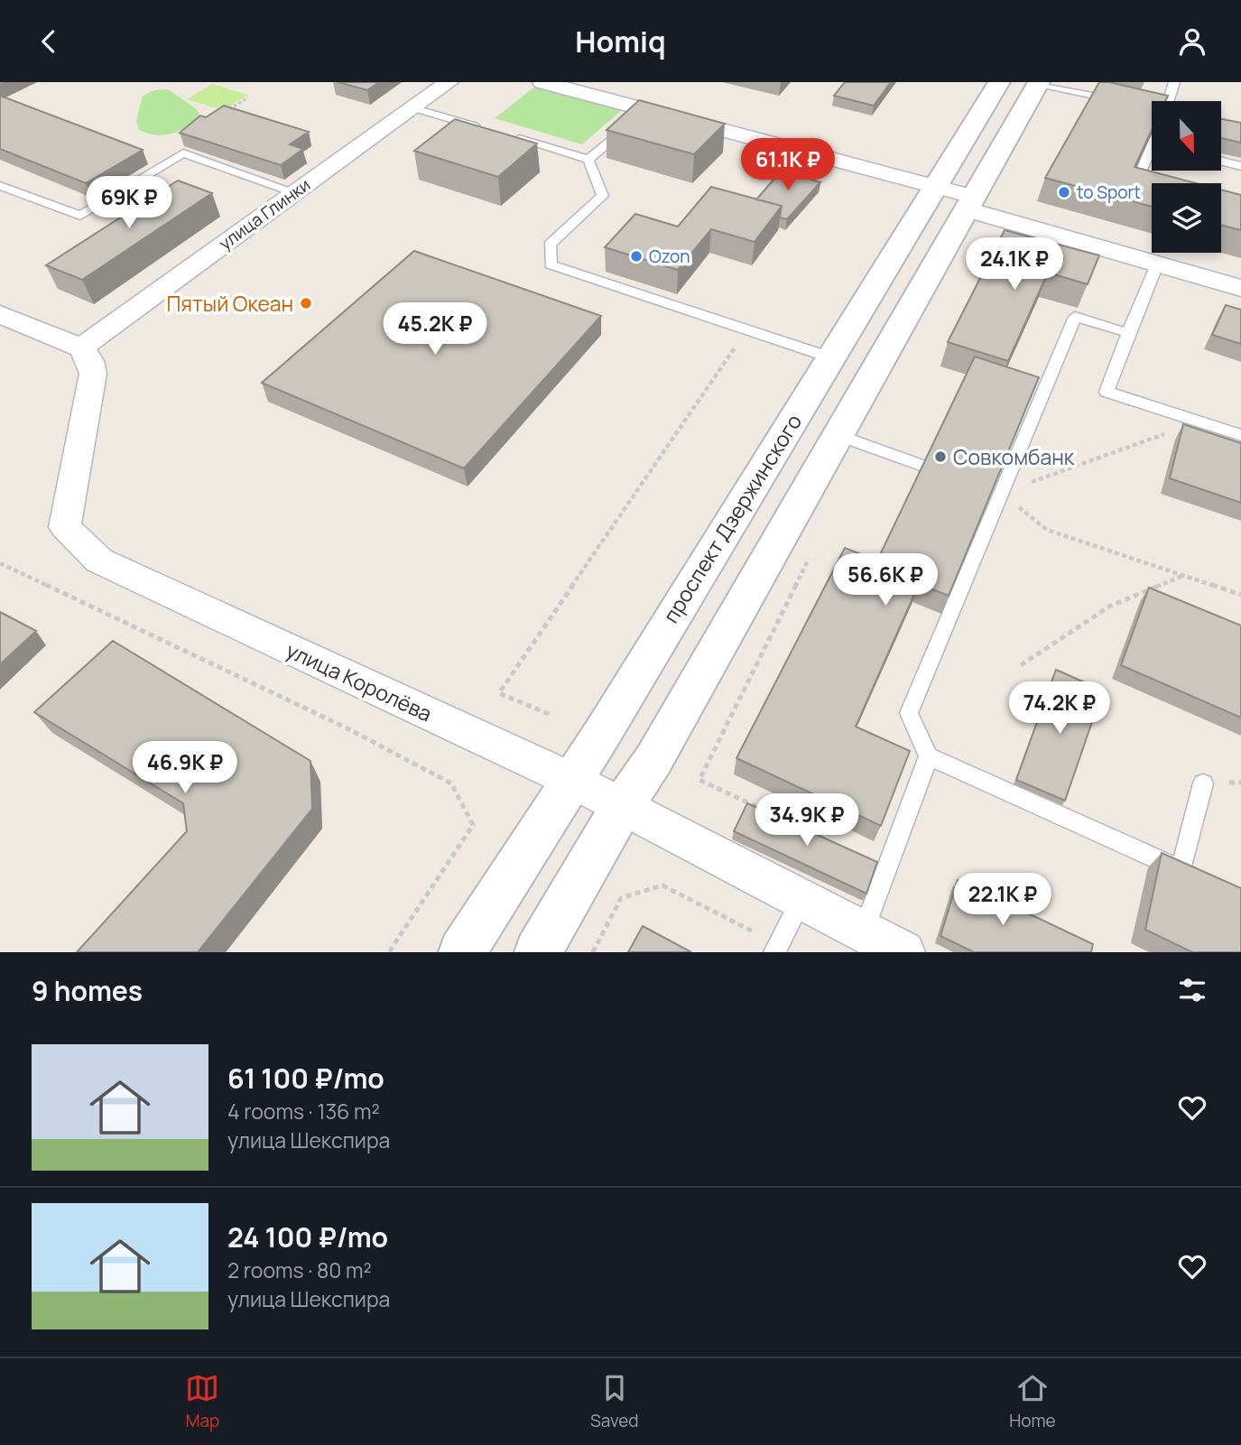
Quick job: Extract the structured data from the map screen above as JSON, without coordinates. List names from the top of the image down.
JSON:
{
  "streets": {
    "main road": ["проспект Дзержинского"],
    "street": ["улица Глинки", "улица Королёва"]
  },
  "crossings": [
    ["улица Глинки", "улица Королёва"],
    ["проспект Дзержинского", "улица Королёва"]
  ],
  "places": [
    "to Sport",
    "Ozon",
    "Пятый Океан",
    "Совкомбанк"
  ],
  "north": "bottom",
  "page": {
    "header": "Homiq",
    "price": [
      "61.1K ₽",
      "69K ₽",
      "24.1K ₽",
      "45.2K ₽",
      "56.6K ₽",
      "74.2K ₽",
      "46.9K ₽",
      "34.9K ₽",
      "22.1K ₽"
    ],
    "heading": "9 homes",
    "list": [
      {
        "name": "61 100 ₽/mo",
        "note": "4 rooms · 136 m² · улица Шекспира"
      },
      {
        "name": "24 100 ₽/mo",
        "note": "2 rooms · 80 m² · улица Шекспира"
      }
    ],
    "tabs": ["Map", "Saved", "Home"]
  }
}
